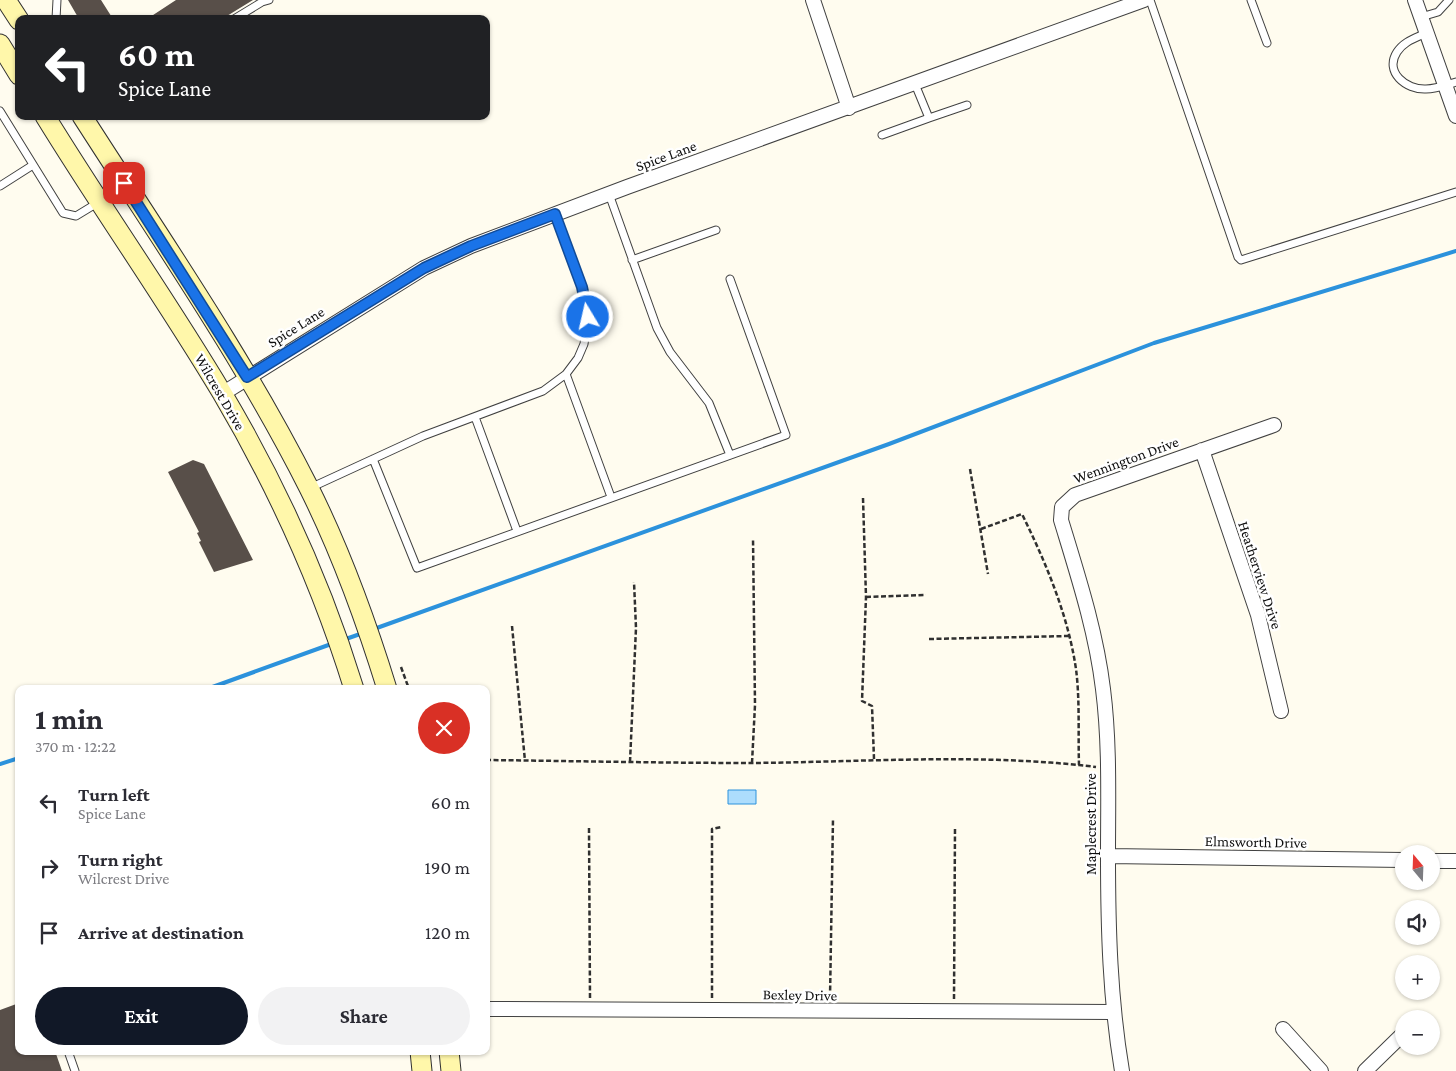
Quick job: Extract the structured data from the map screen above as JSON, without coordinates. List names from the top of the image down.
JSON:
{
  "streets": {
    "main road": ["Wilcrest Drive"],
    "street": [
      "Spice Lane",
      "Wennington Drive",
      "Heatherview Drive",
      "Maplecrest Drive",
      "Elmsworth Drive",
      "Bexley Drive"
    ]
  },
  "crossings": [
    ["Spice Lane", "Wilcrest Drive"],
    ["Wennington Drive", "Heatherview Drive"],
    ["Wennington Drive", "Maplecrest Drive"],
    ["Maplecrest Drive", "Elmsworth Drive"],
    ["Maplecrest Drive", "Bexley Drive"]
  ],
  "north": "top",
  "page": {
    "turn": ["60 m", "Spice Lane"],
    "heading": ["1 min", "370 m · 12:22"],
    "list": [
      {
        "name": "Turn left",
        "note": "Spice Lane",
        "value": "60 m"
      },
      {
        "name": "Turn right",
        "note": "Wilcrest Drive",
        "value": "190 m"
      },
      {
        "name": "Arrive at destination",
        "value": "120 m"
      }
    ],
    "map_buttons": ["+", "−"],
    "buttons": ["Exit", "Share"]
  }
}
